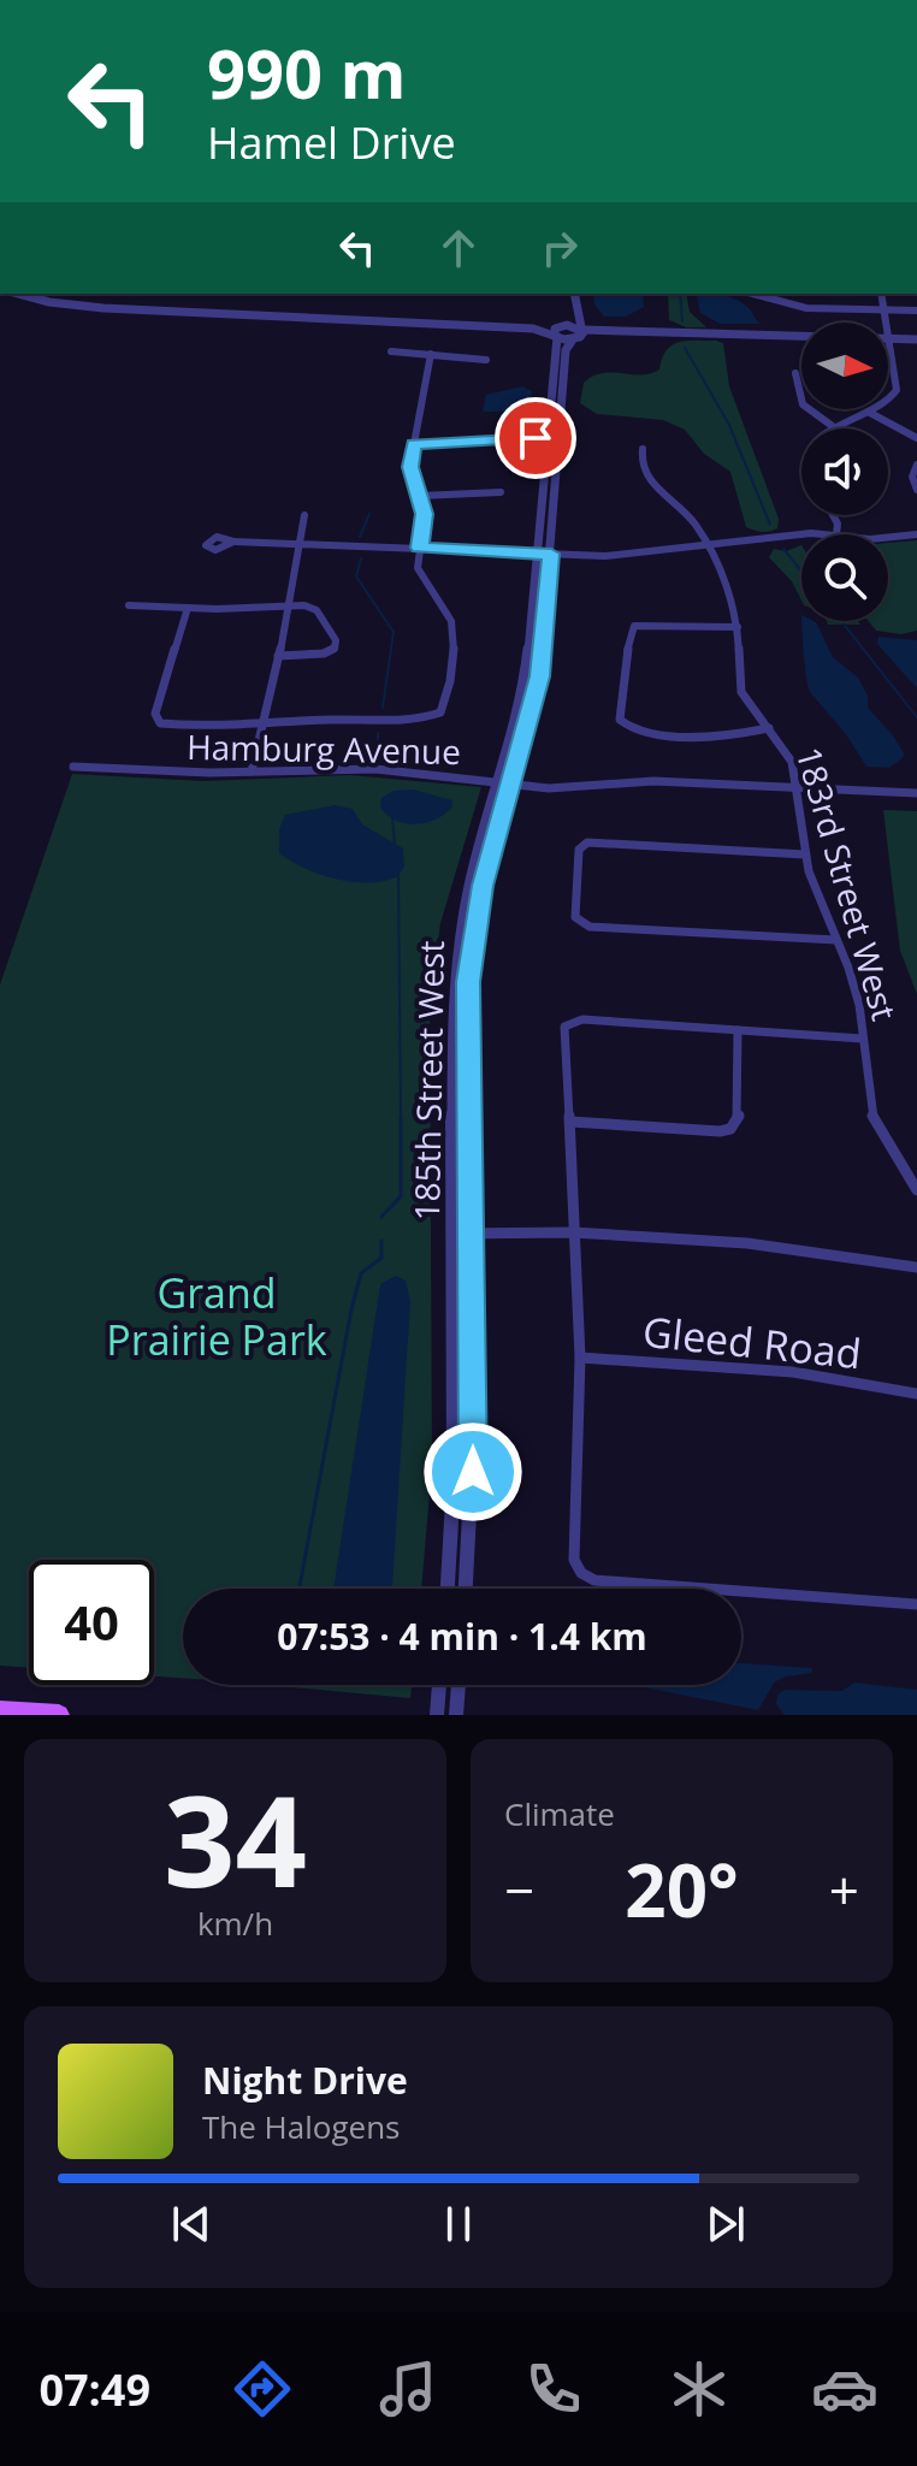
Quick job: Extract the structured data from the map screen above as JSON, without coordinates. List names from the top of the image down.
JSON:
{
  "streets": {
    "street": [
      "Hamburg Avenue",
      "183rd Street West",
      "185th Street West",
      "Gleed Road"
    ]
  },
  "crossings": [
    ["Hamburg Avenue", "183rd Street West"],
    ["Hamburg Avenue", "185th Street West"]
  ],
  "parks": ["Grand Prairie Park"],
  "north": "right",
  "page": {
    "turn": ["990 m", "Hamel Drive"],
    "limit": "40",
    "trip": "07:53 · 4 min · 1.4 km",
    "tile": [
      ["34", "km/h"],
      "Climate"
    ],
    "heat": ["−", "20°", "+"],
    "song": ["Night Drive", "The Halogens"],
    "tabs": "07:49"
  }
}
